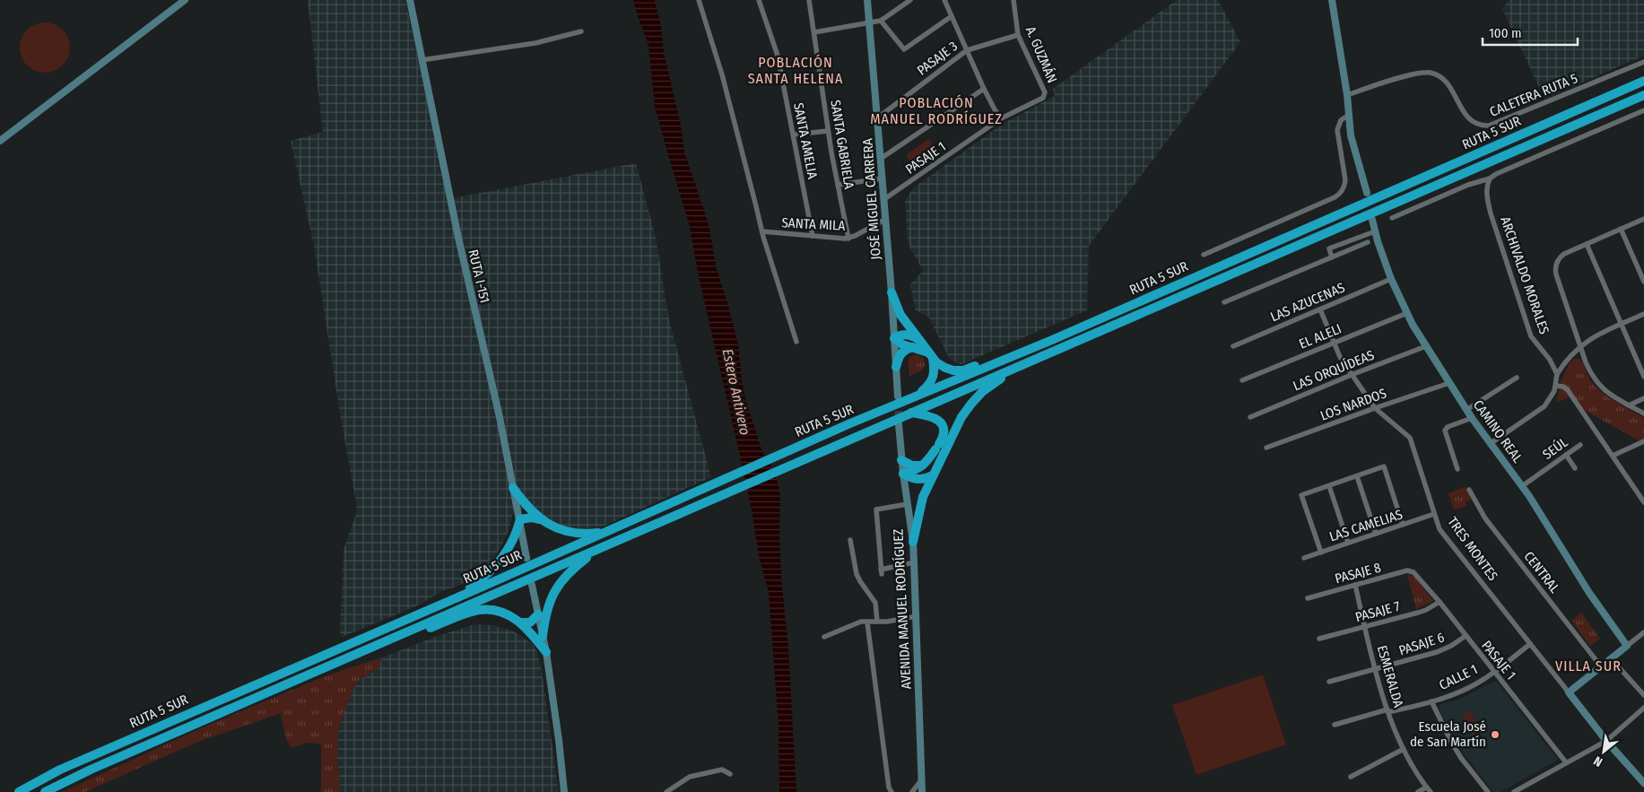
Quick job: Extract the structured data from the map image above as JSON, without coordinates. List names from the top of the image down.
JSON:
{
  "streets": {
    "highway": ["RUTA 5 SUR"],
    "street": [
      "A. GUZMÁN",
      "PASAJE 3",
      "CALETERA RUTA 5",
      "SANTA AMELIA",
      "SANTA GABRIELA",
      "PASAJE 1",
      "JOSÉ MIGUEL CARRERA",
      "SANTA MILA",
      "ARCHIVALDO MORALES",
      "RUTA I-151",
      "LAS AZUCENAS",
      "EL ALELI",
      "LAS ORQUÍDEAS",
      "LOS NARDOS",
      "CAMINO REAL",
      "SEÚL",
      "LAS CAMELIAS",
      "TRES MONTES",
      "CENTRAL",
      "PASAJE 8",
      "AVENIDA MANUEL RODRÍGUEZ",
      "PASAJE 7",
      "PASAJE 6",
      "ESMERALDA",
      "CALLE 1"
    ]
  },
  "crossings": [
    ["A. GUZMÁN", "PASAJE 3"],
    ["A. GUZMÁN", "PASAJE 1"],
    ["PASAJE 3", "JOSÉ MIGUEL CARRERA"],
    ["SANTA AMELIA", "SANTA MILA"],
    ["SANTA GABRIELA", "SANTA MILA"],
    ["PASAJE 1", "JOSÉ MIGUEL CARRERA"],
    ["PASAJE 1", "PASAJE 8"],
    ["PASAJE 1", "PASAJE 7"],
    ["PASAJE 1", "PASAJE 6"],
    ["PASAJE 1", "CALLE 1"],
    ["JOSÉ MIGUEL CARRERA", "SANTA MILA"],
    ["LAS AZUCENAS", "CAMINO REAL"],
    ["LAS AZUCENAS", "TRES MONTES"],
    ["EL ALELI", "CAMINO REAL"],
    ["EL ALELI", "TRES MONTES"],
    ["LAS ORQUÍDEAS", "CAMINO REAL"],
    ["LAS ORQUÍDEAS", "TRES MONTES"],
    ["LOS NARDOS", "CAMINO REAL"],
    ["LOS NARDOS", "TRES MONTES"],
    ["CAMINO REAL", "SEÚL"],
    ["LAS CAMELIAS", "TRES MONTES"],
    ["TRES MONTES", "CALLE 1"],
    ["PASAJE 8", "ESMERALDA"],
    ["PASAJE 7", "ESMERALDA"],
    ["PASAJE 6", "ESMERALDA"],
    ["ESMERALDA", "CALLE 1"]
  ],
  "districts": ["POBLACIÓN SANTA HELENA", "POBLACIÓN MANUEL RODRÍGUEZ", "VILLA SUR"],
  "water": ["Estero Antivero"],
  "places": ["Escuela José de San Martín"],
  "scale_bar": "100 m",
  "north": "bottom left"
}
